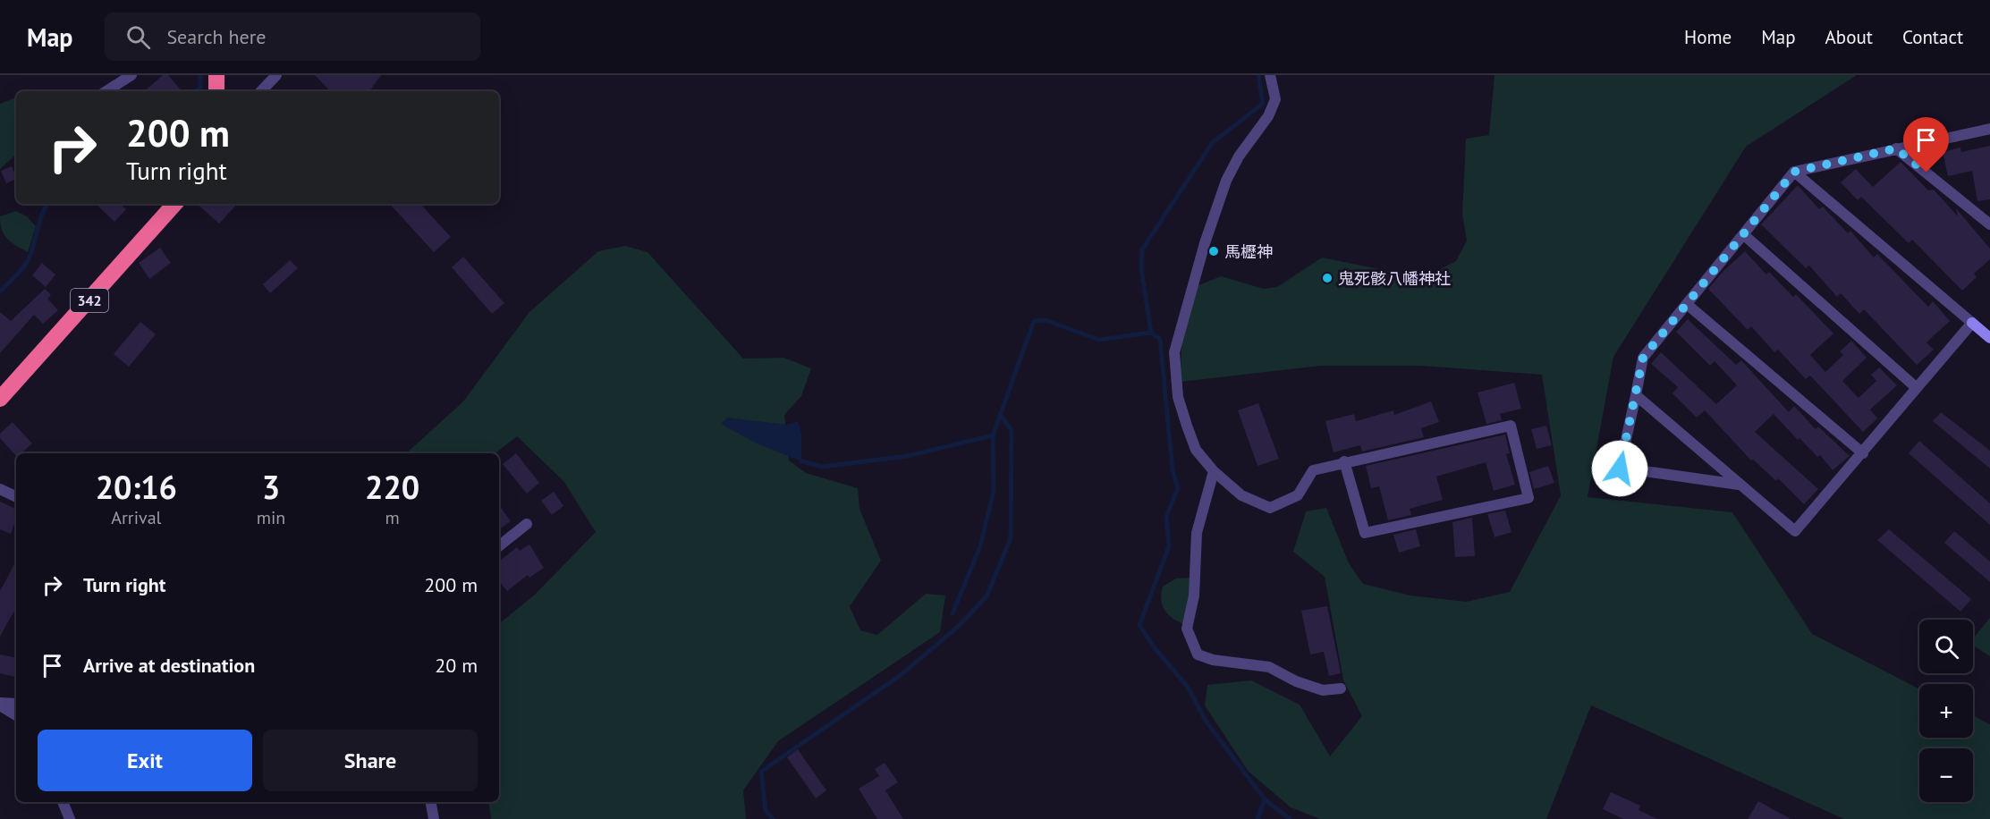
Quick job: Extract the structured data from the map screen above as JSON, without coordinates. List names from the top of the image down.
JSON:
{
  "streets": {
    "highway": ["342"]
  },
  "places": ["馬櫪神", "鬼死骸八幡神社"],
  "page": {
    "header": "Map",
    "search": "Search here",
    "nav": [
      "Home",
      "Map",
      "About",
      "Contact"
    ],
    "turn": ["200 m", "Turn right"],
    "eta": [
      "20:16",
      "Arrival",
      "3",
      "min",
      "220",
      "m"
    ],
    "list": [
      {
        "name": "Turn right",
        "value": "200 m"
      },
      {
        "name": "Arrive at destination",
        "value": "20 m"
      }
    ],
    "map_buttons": ["+", "−"],
    "buttons": ["Exit", "Share"]
  }
}
